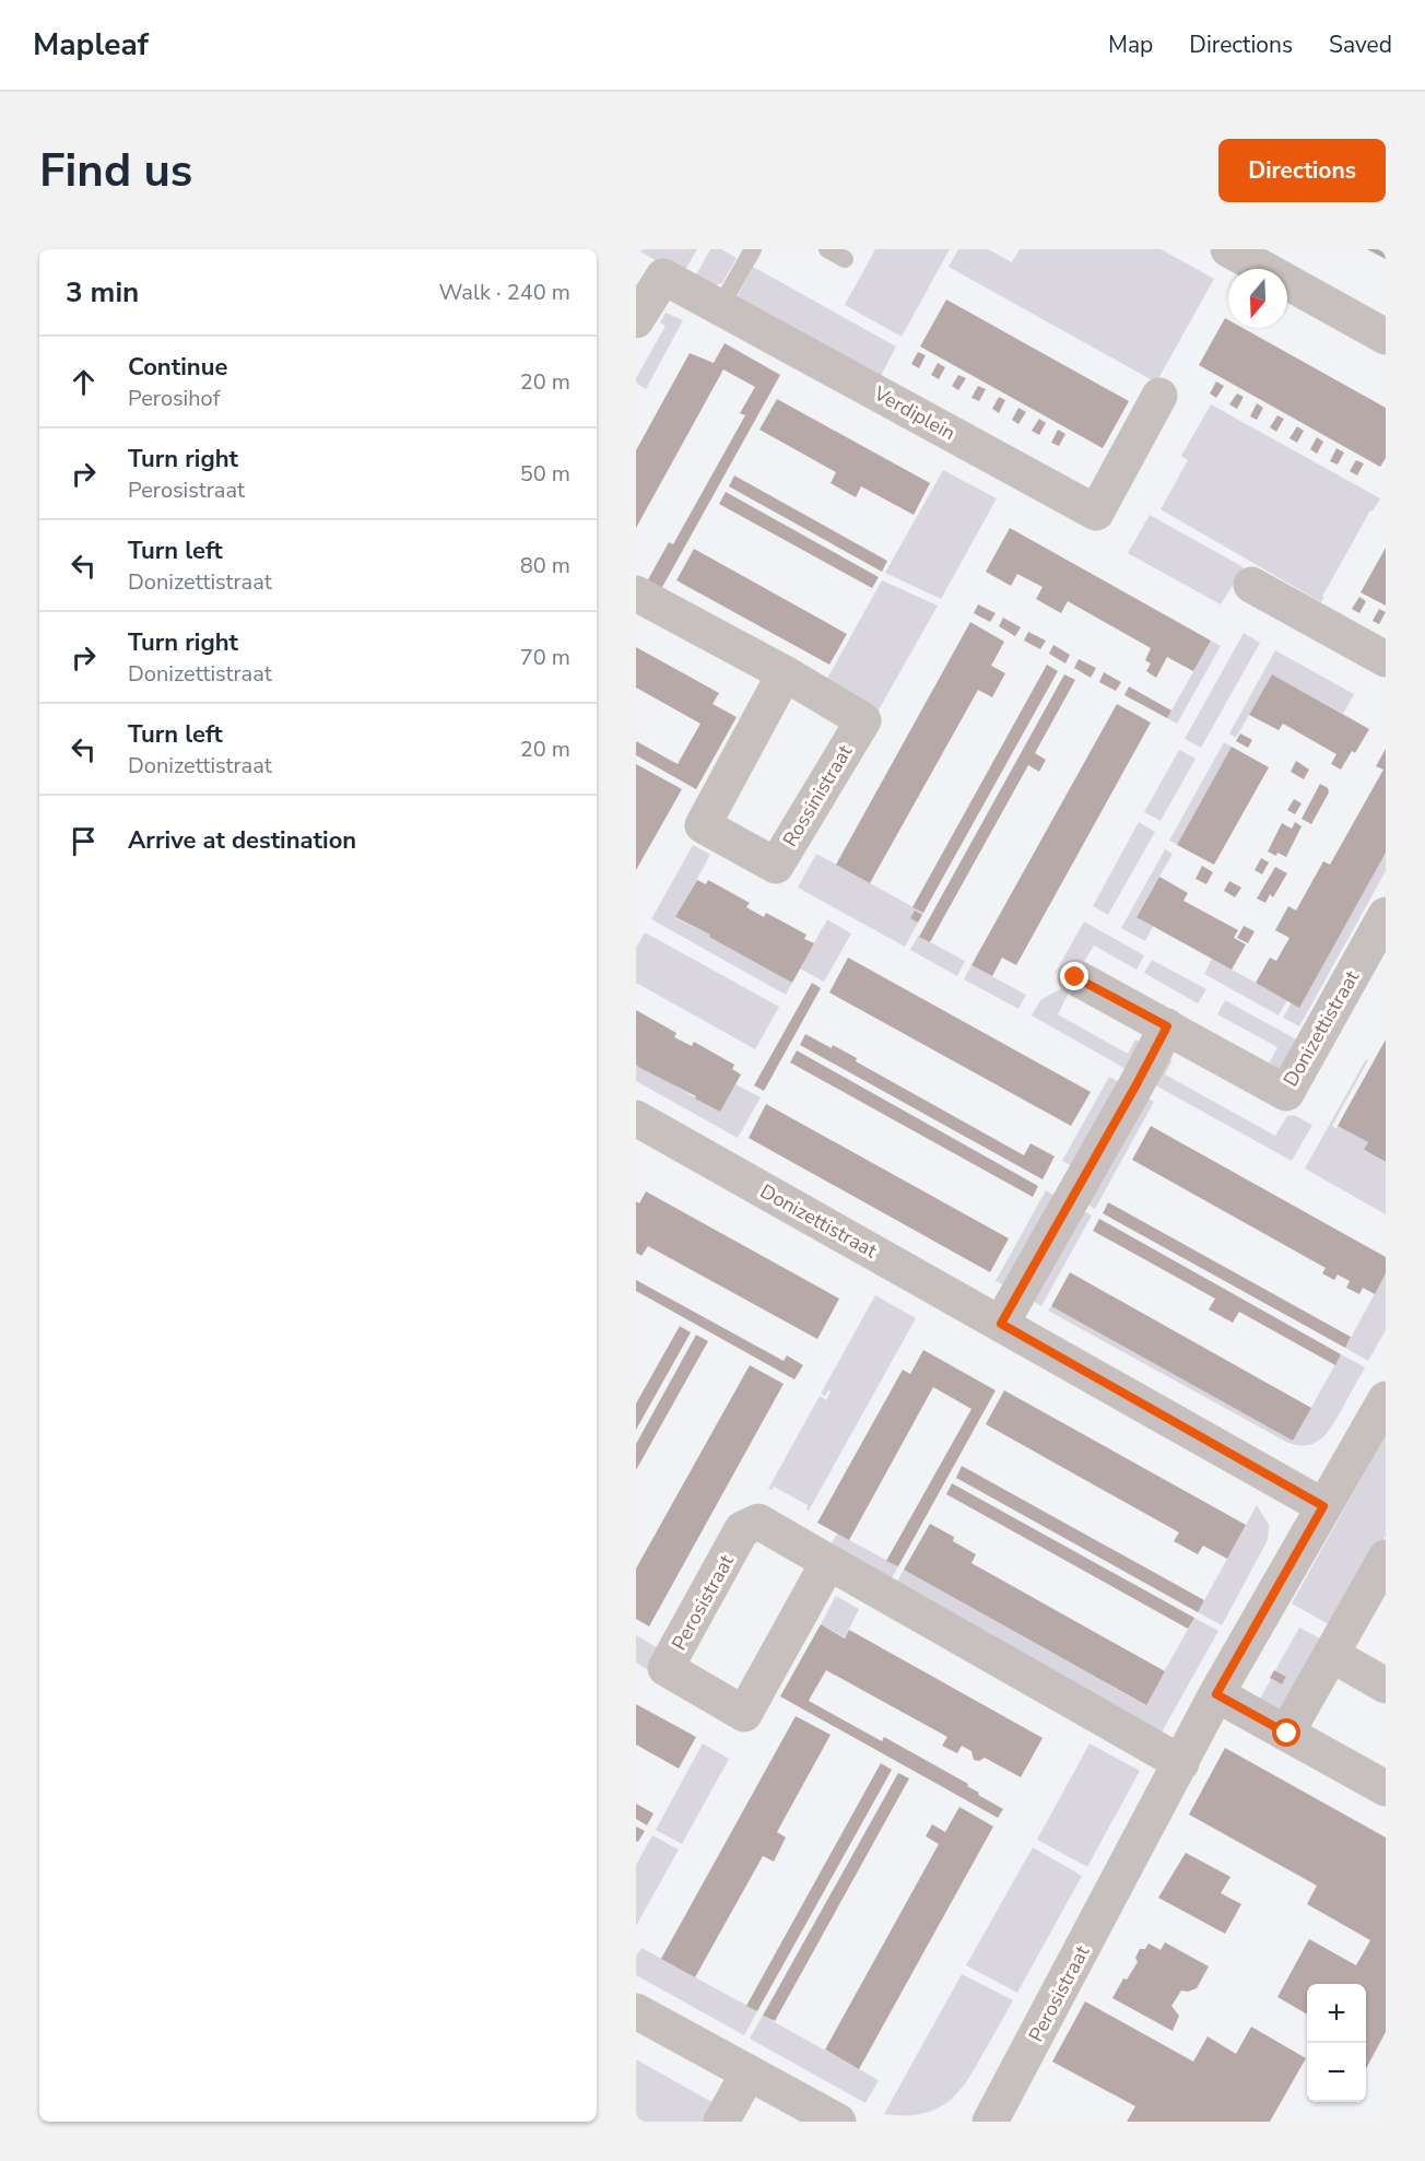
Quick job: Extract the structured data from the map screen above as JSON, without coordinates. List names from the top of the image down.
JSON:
{
  "streets": {
    "street": [
      "Verdiplein",
      "Rossinistraat",
      "Donizettistraat",
      "Perosistraat"
    ]
  },
  "crossings": [
    ["Donizettistraat", "Perosistraat"]
  ],
  "north": "bottom",
  "page": {
    "header": "Mapleaf",
    "nav": ["Map", "Directions", "Saved"],
    "buttons": "Directions",
    "title": "Find us",
    "heading": ["3 min", "Walk · 240 m"],
    "list": [
      ["Continue", "Perosihof", "20 m"],
      ["Turn right", "Perosistraat", "50 m"],
      ["Turn left", "Donizettistraat", "80 m"],
      ["Turn right", "Donizettistraat", "70 m"],
      ["Turn left", "Donizettistraat", "20 m"],
      "Arrive at destination"
    ],
    "map_buttons": ["+", "−"]
  }
}
